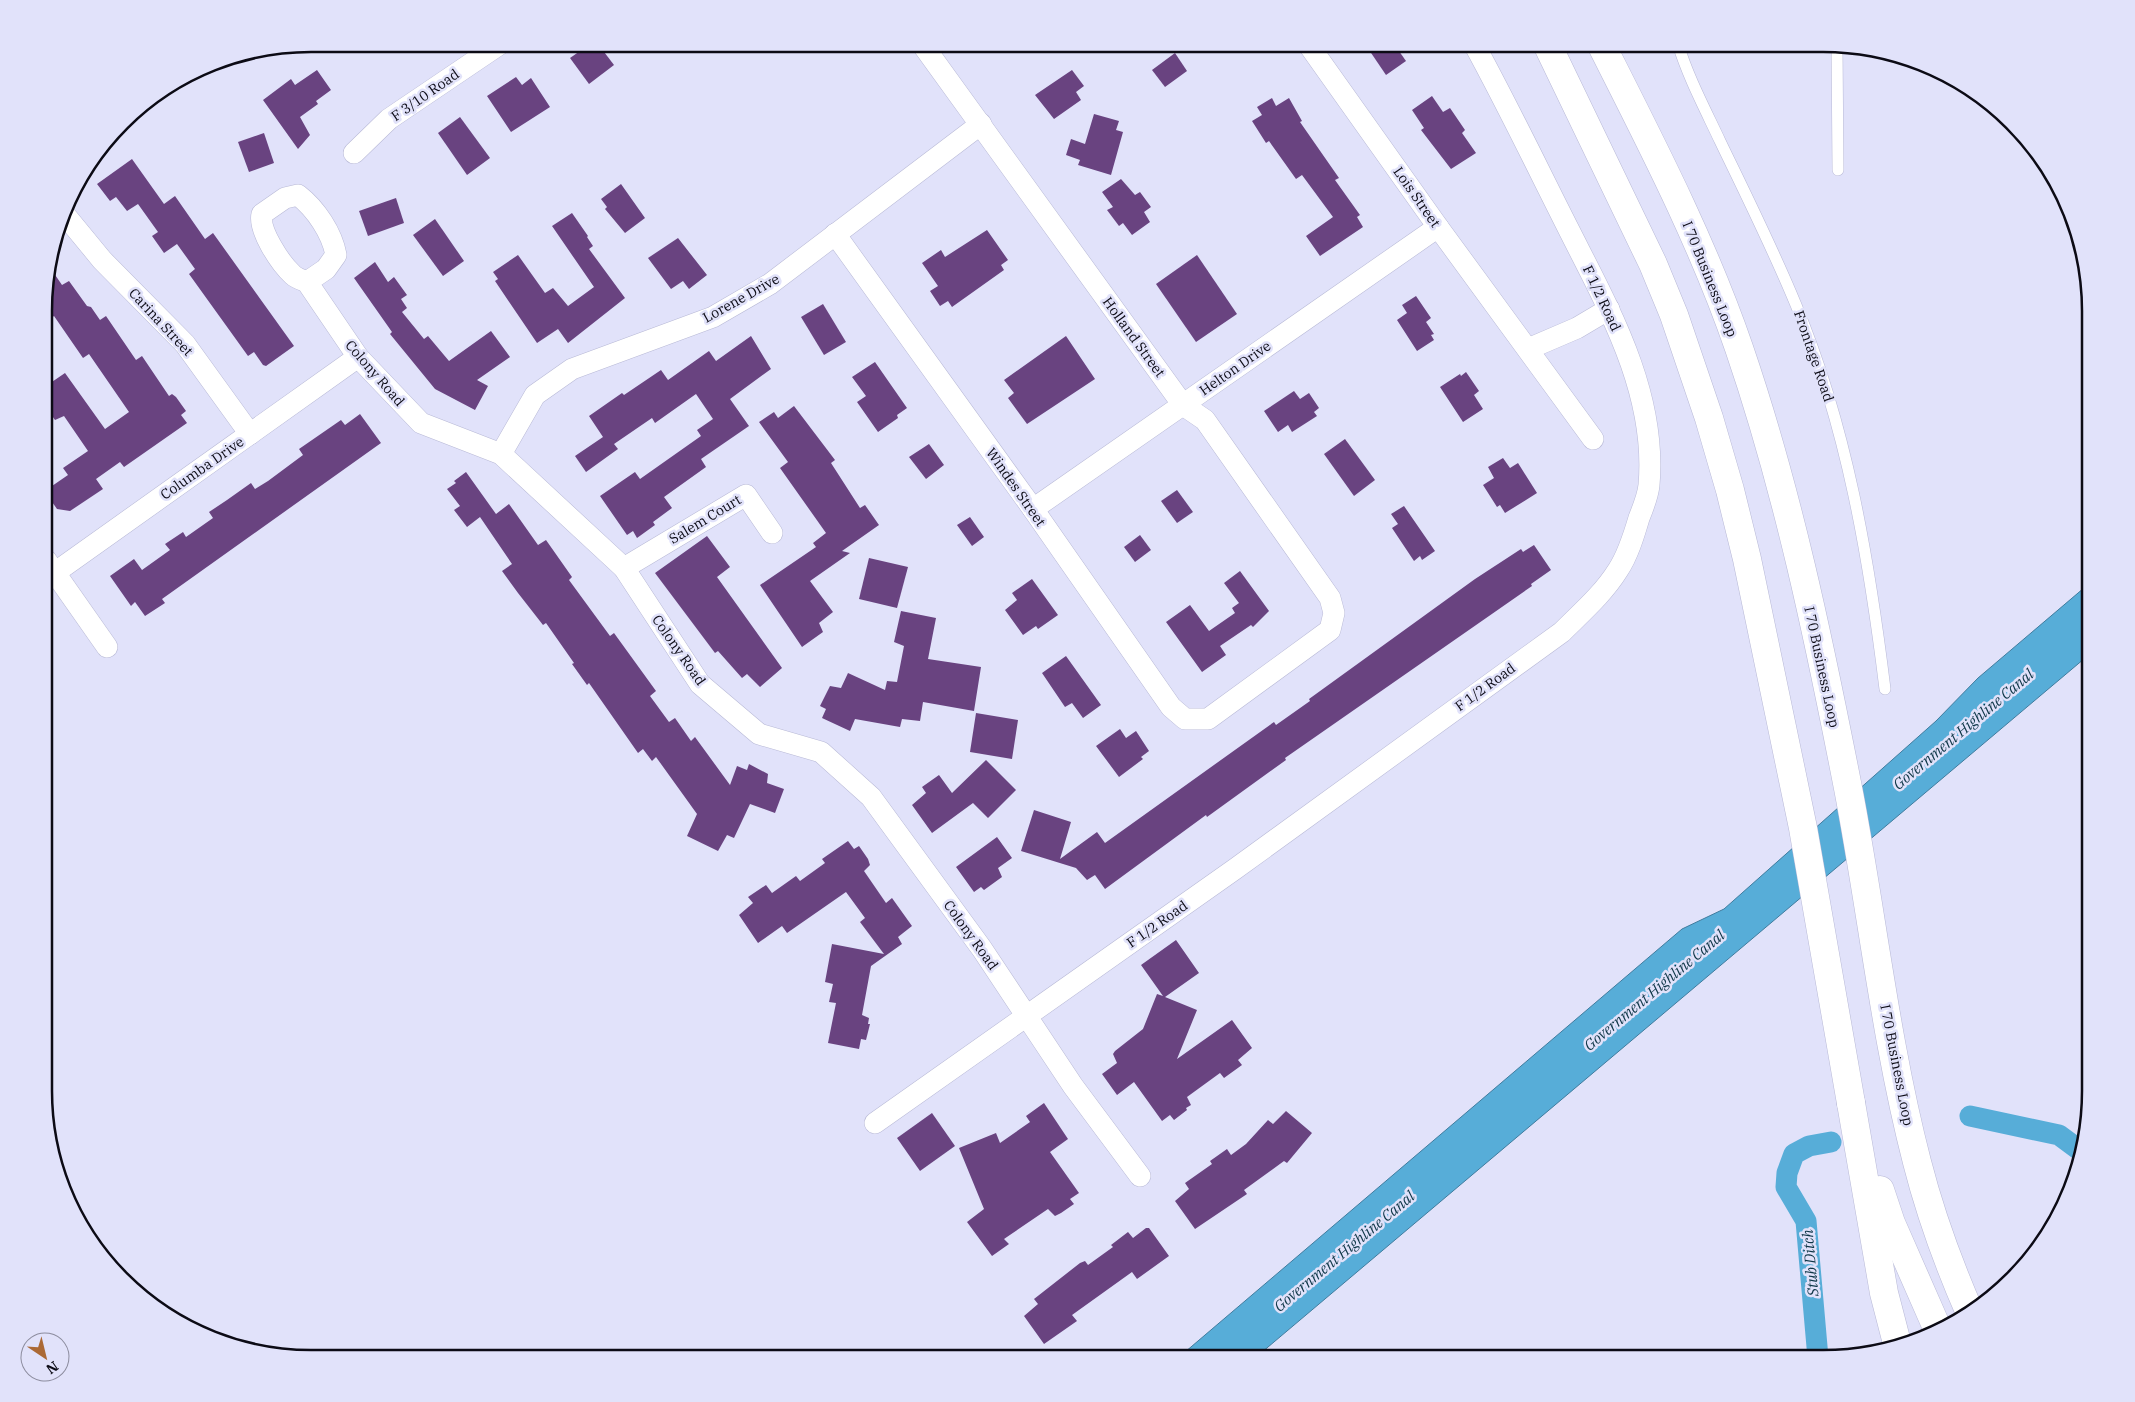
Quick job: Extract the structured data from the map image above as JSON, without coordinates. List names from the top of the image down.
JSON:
{
  "streets": {
    "main road": ["I 70 Business Loop"],
    "street": [
      "F 3/10 Road",
      "Lois Street",
      "Lorene Drive",
      "F 1/2 Road",
      "Carina Street",
      "Holland Street",
      "Helton Drive",
      "Colony Road",
      "Columba Drive",
      "Windes Street",
      "Salem Court"
    ],
    "lane": ["Frontage Road"]
  },
  "crossings": [
    ["Lois Street", "Helton Drive"],
    ["Lorene Drive", "Holland Street"],
    ["Lorene Drive", "Colony Road"],
    ["Lorene Drive", "Windes Street"],
    ["F 1/2 Road", "Colony Road"],
    ["Carina Street", "Columba Drive"],
    ["Holland Street", "Helton Drive"],
    ["Holland Street", "Windes Street"],
    ["Helton Drive", "Windes Street"],
    ["Colony Road", "Columba Drive"],
    ["Colony Road", "Salem Court"]
  ],
  "water": ["Government Highline Canal", "Stub Ditch"],
  "north": "bottom right"
}
